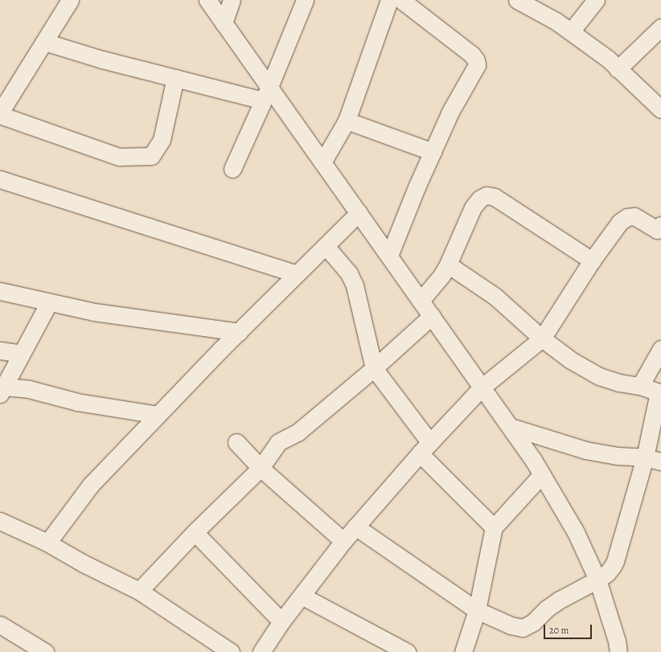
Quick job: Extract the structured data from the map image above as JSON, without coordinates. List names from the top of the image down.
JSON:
{
  "scale_bar": "20 m"
}
